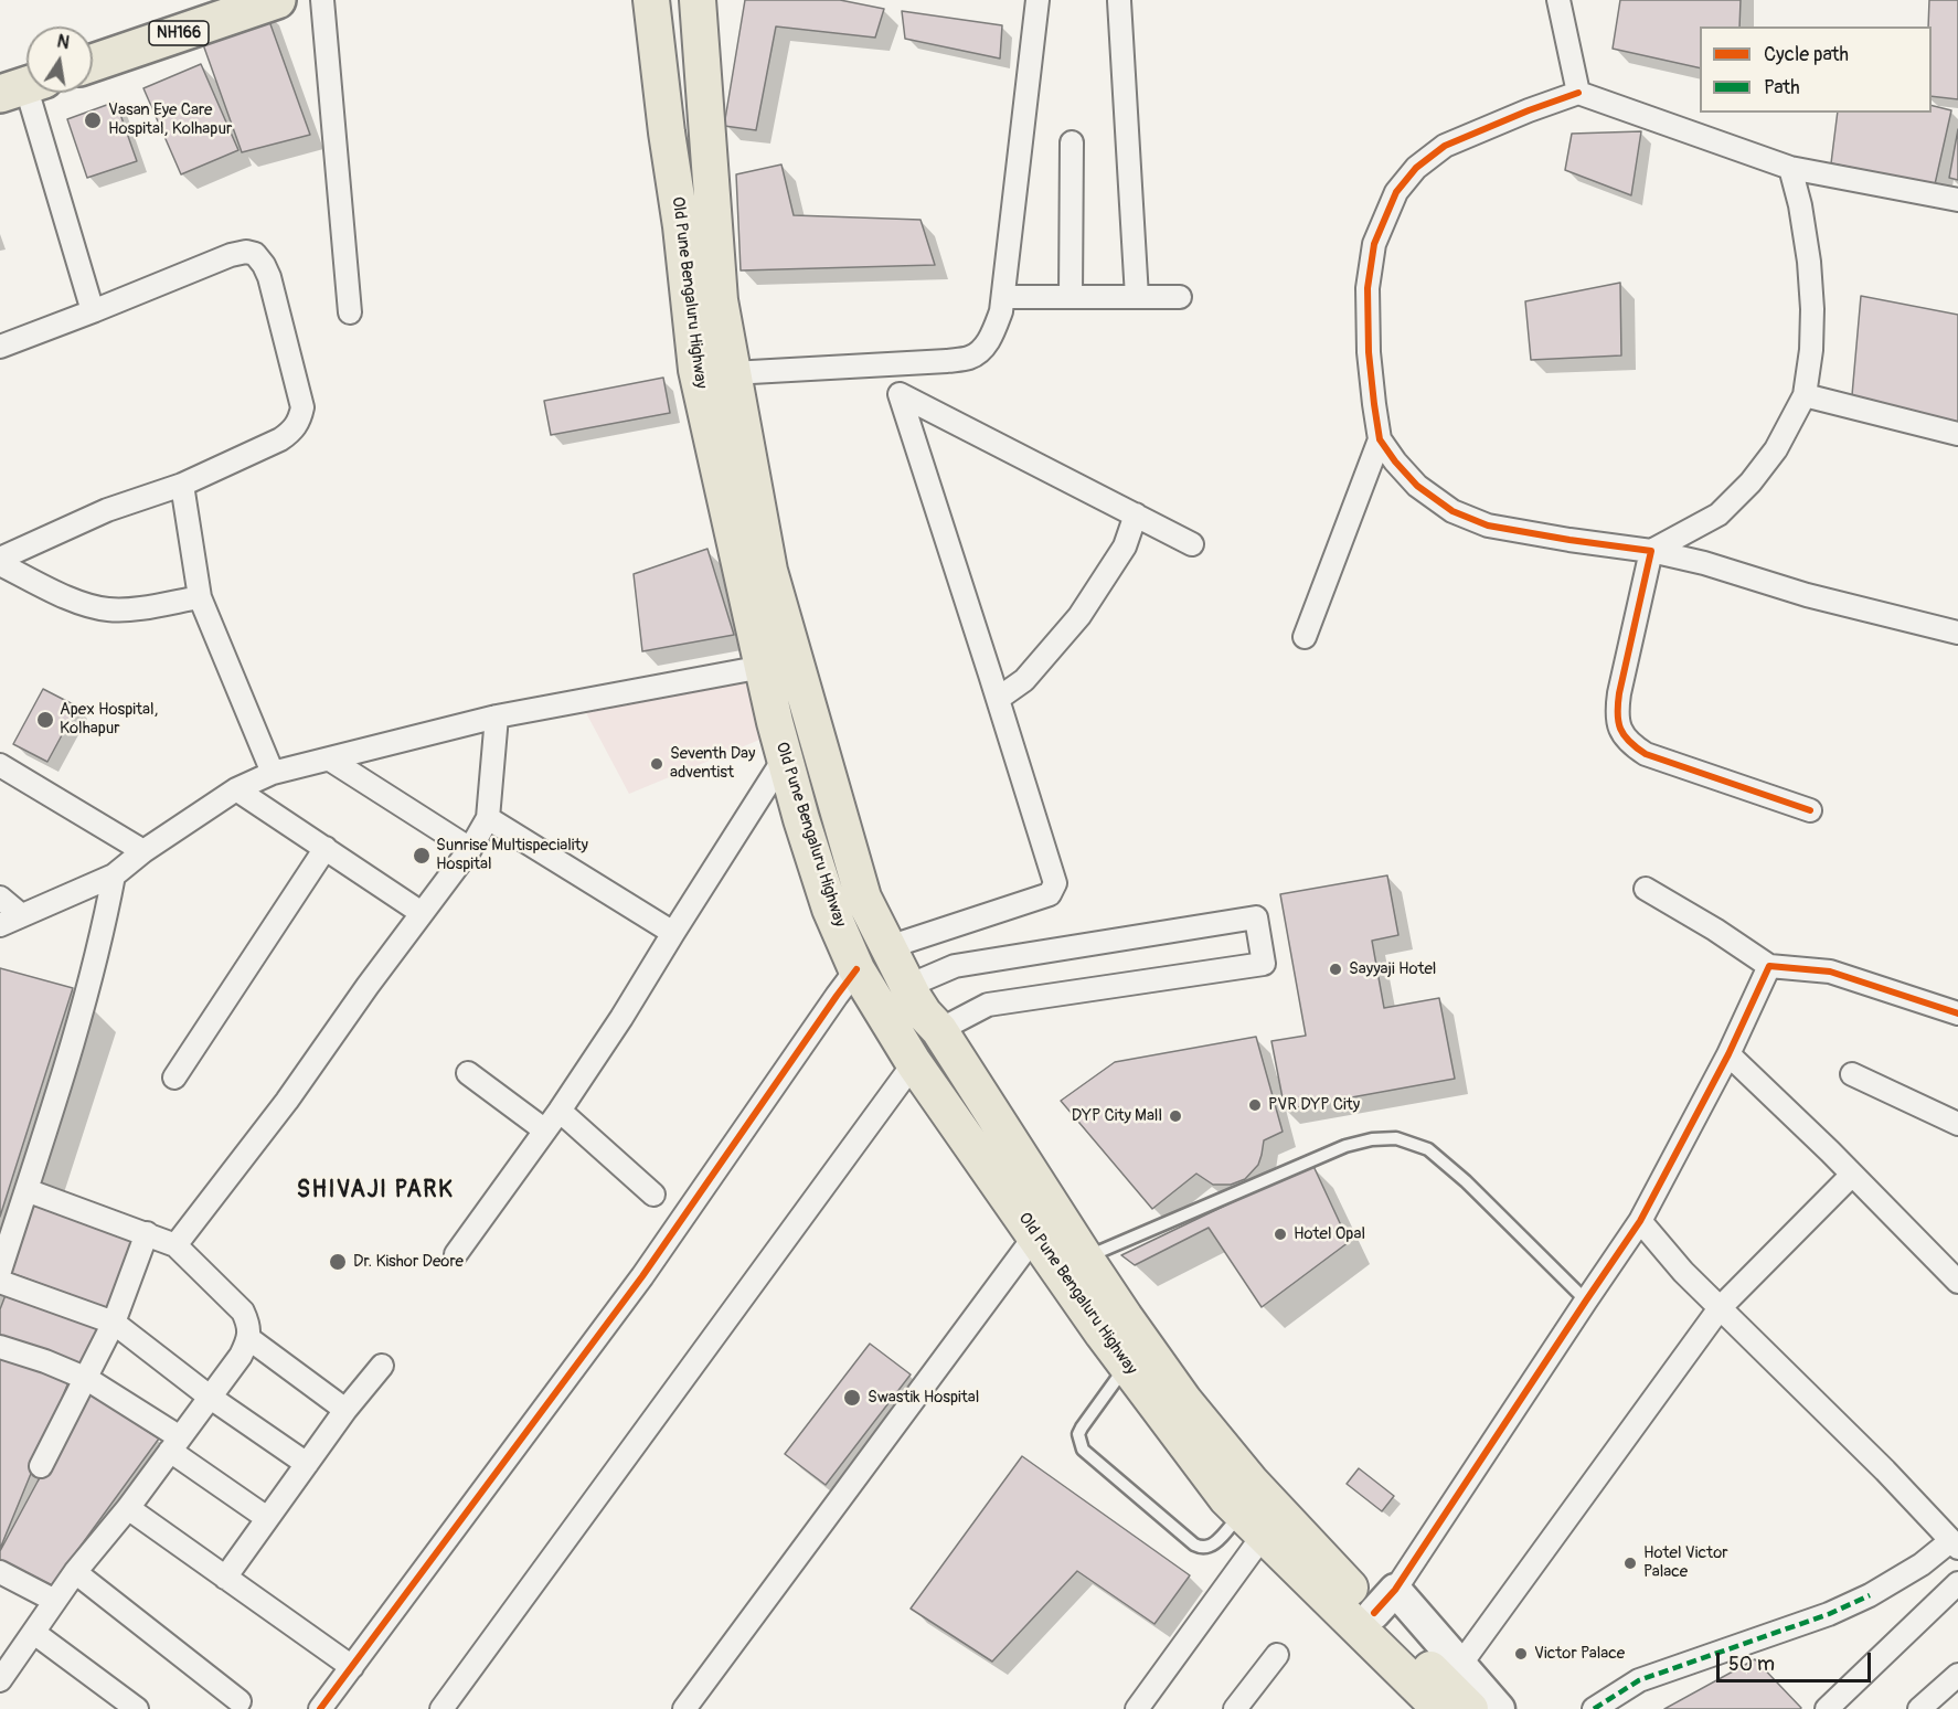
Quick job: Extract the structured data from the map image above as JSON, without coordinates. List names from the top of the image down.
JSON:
{
  "streets": {
    "highway": ["NH166"],
    "main road": ["Old Pune Bengaluru Highway"]
  },
  "districts": ["SHIVAJI PARK"],
  "places": [
    "Vasan Eye Care Hospital, Kolhapur",
    "Apex Hospital, Kolhapur",
    "Seventh Day adventist",
    "Sunrise Multispeciality Hospital",
    "Sayyaji Hotel",
    "PVR DYP City",
    "DYP City Mall",
    "Hotel Opal",
    "Dr. Kishor Deore",
    "Swastik Hospital",
    "Hotel Victor Palace",
    "Victor Palace"
  ],
  "legend": ["Cycle path", "Path"],
  "scale_bar": "50 m",
  "north": "top"
}
